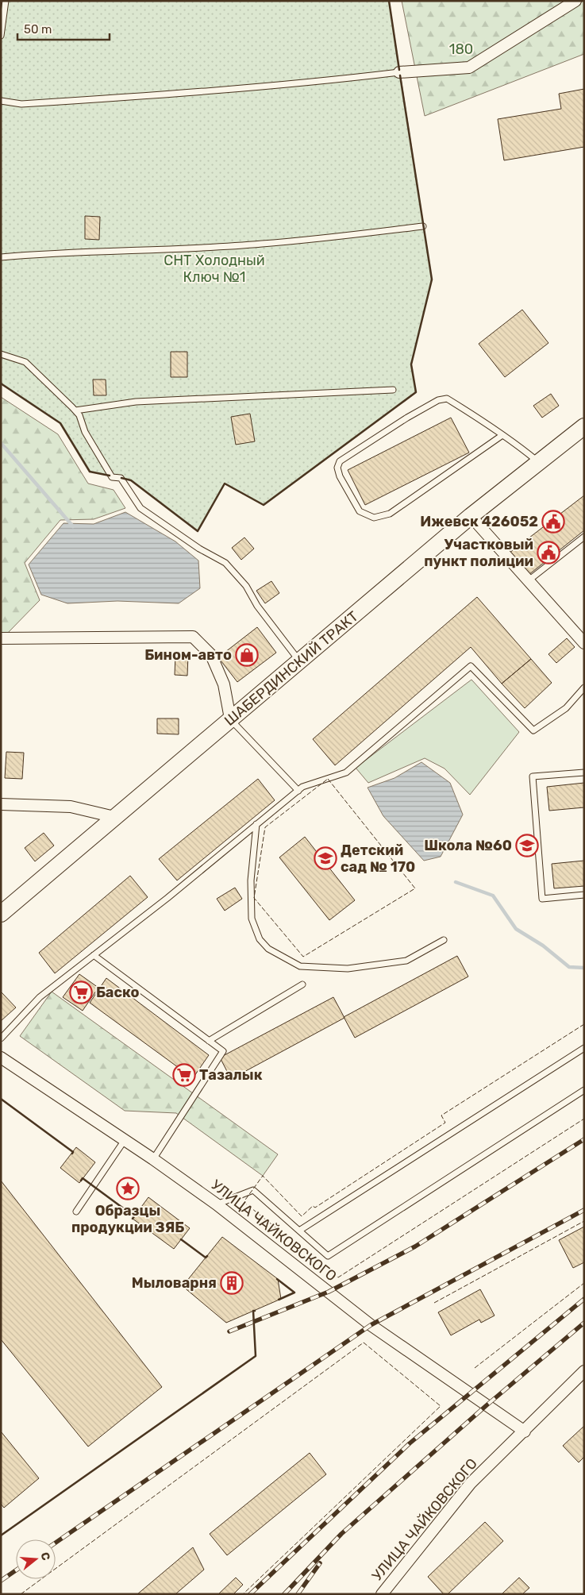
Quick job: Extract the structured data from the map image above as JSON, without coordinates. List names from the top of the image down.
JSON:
{
  "streets": {
    "main road": ["ШАБЕРДИНСКИЙ ТРАКТ"],
    "street": ["УЛИЦА ЧАЙКОВСКОГО"]
  },
  "parks": ["180", "СНТ Холодный Ключ №1"],
  "places": {
    "public building": ["Ижевск 426052", "Участковый пункт полиции"],
    "shop": ["Бином-авто"],
    "school or university": ["Школа №60", "Детский сад № 170"],
    "supermarket": ["Баско", "Тазалык"],
    "place": ["Образцы продукции ЗЯБ"],
    "building": ["Мыловарня"]
  },
  "scale_bar": "50 m",
  "north": "right"
}
